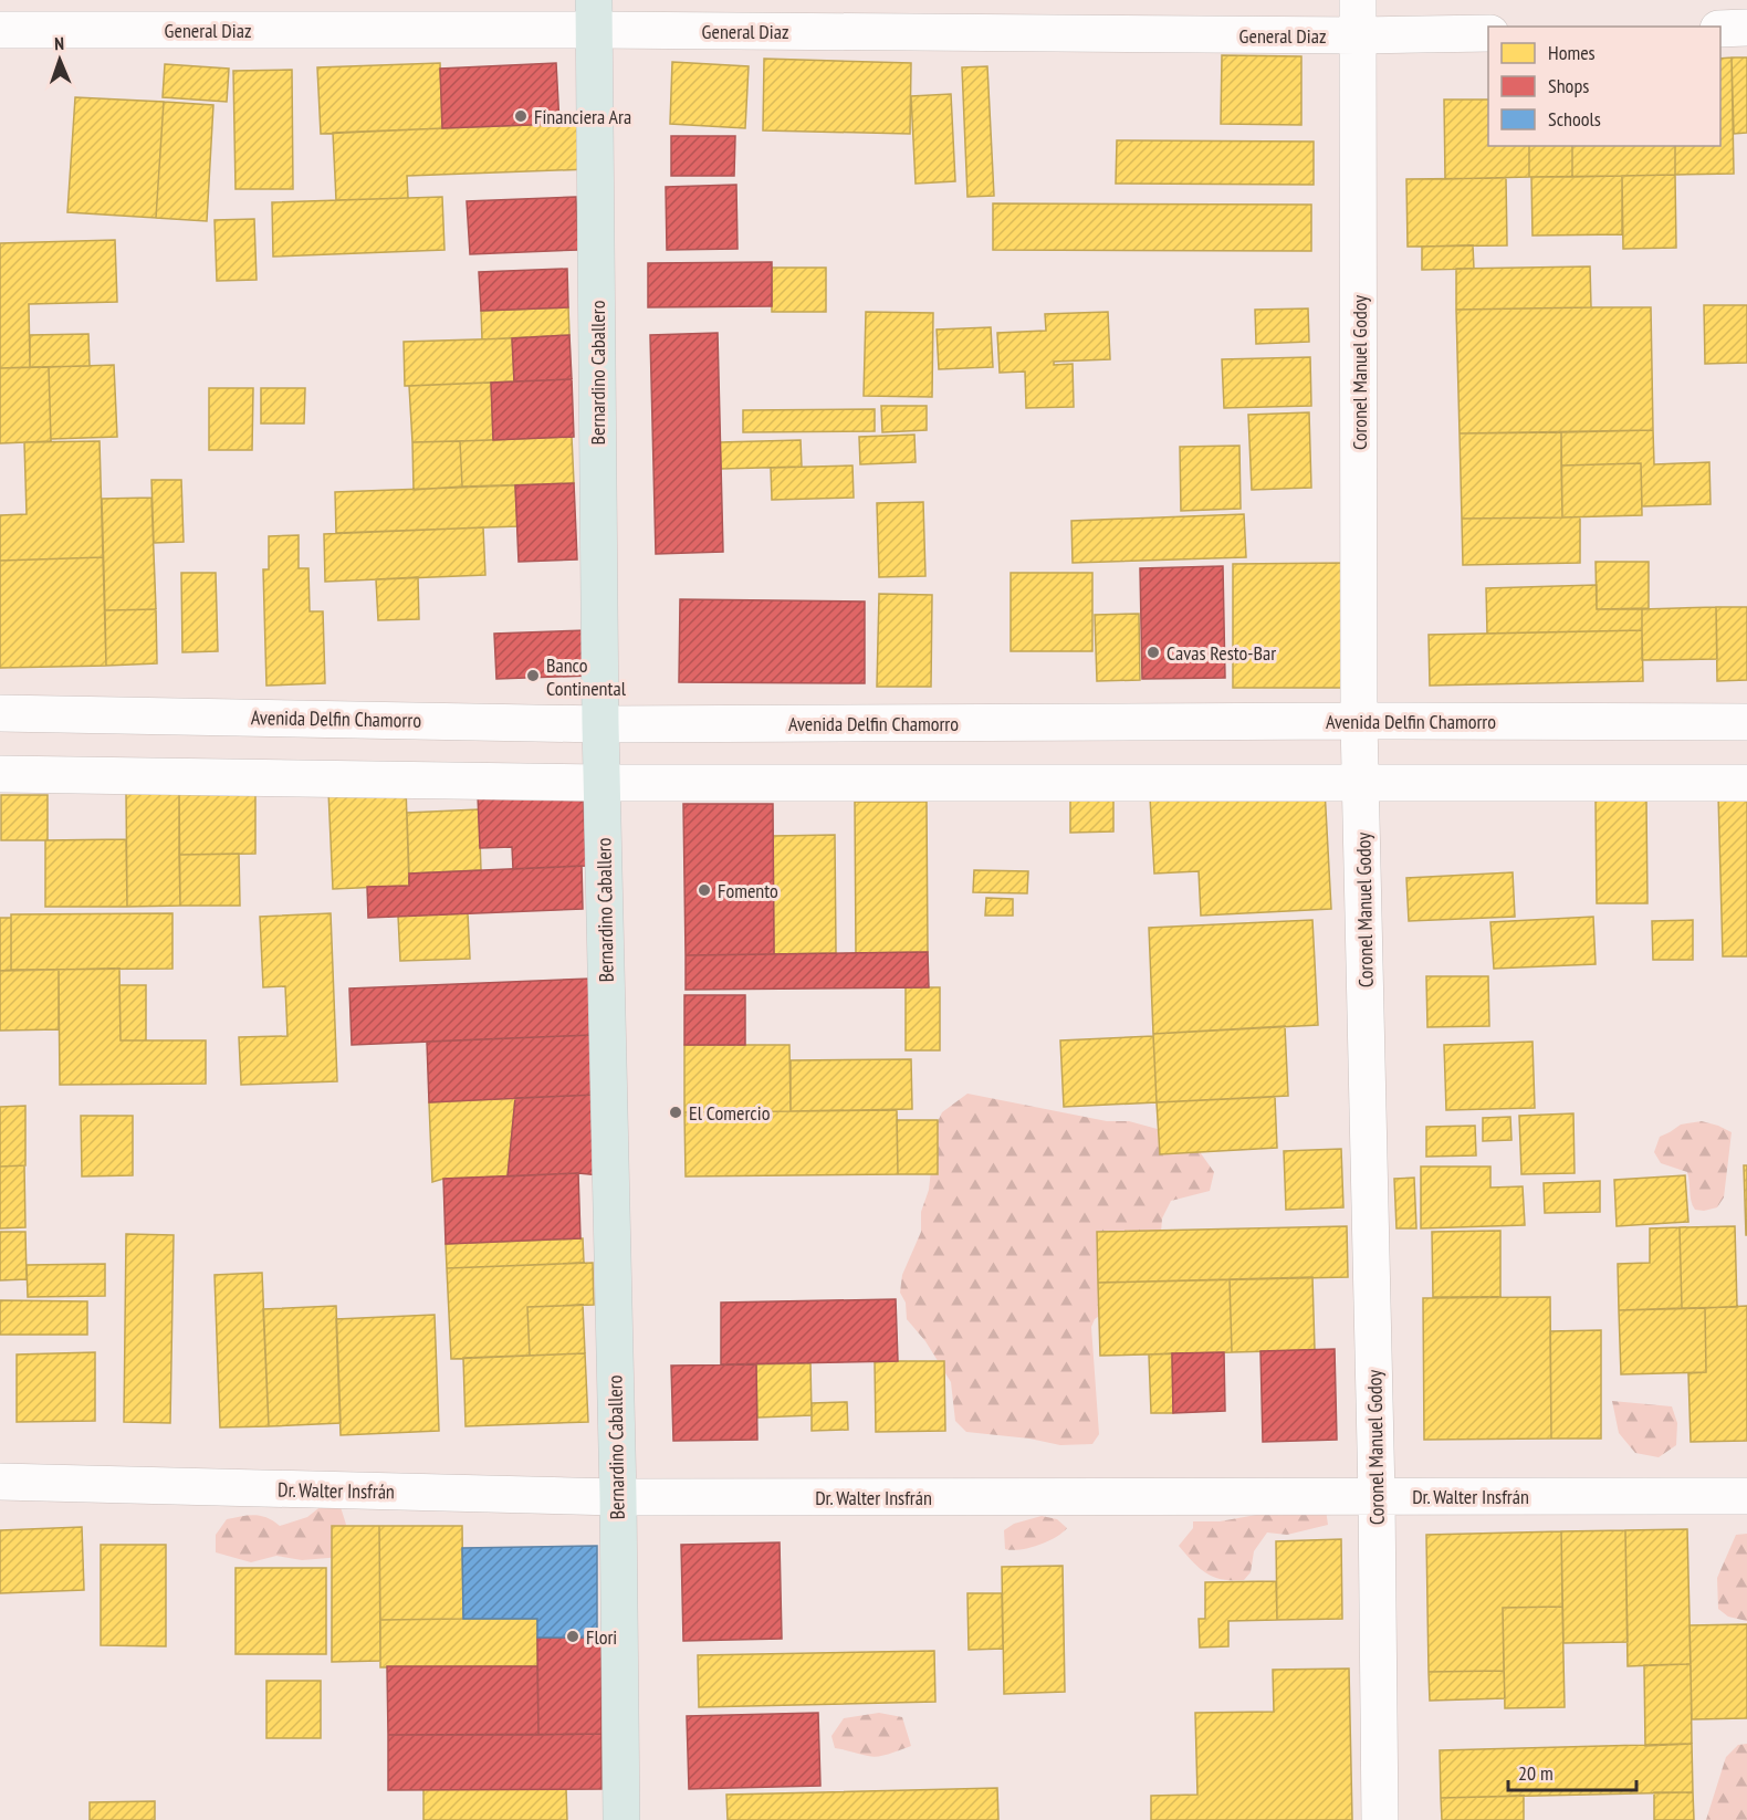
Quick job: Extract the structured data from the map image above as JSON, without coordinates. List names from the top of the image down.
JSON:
{
  "streets": {
    "highway": ["Bernardino Caballero"],
    "street": [
      "General Diaz",
      "Coronel Manuel Godoy",
      "Avenida Delfin Chamorro",
      "Dr. Walter Insfrán"
    ]
  },
  "crossings": [
    ["General Diaz", "Bernardino Caballero"],
    ["General Diaz", "Coronel Manuel Godoy"],
    ["Bernardino Caballero", "Avenida Delfin Chamorro"],
    ["Bernardino Caballero", "Dr. Walter Insfrán"],
    ["Coronel Manuel Godoy", "Avenida Delfin Chamorro"],
    ["Coronel Manuel Godoy", "Dr. Walter Insfrán"]
  ],
  "places": [
    "Financiera Ara",
    "Cavas Resto-Bar",
    "Banco Continental",
    "Fomento",
    "El Comercio",
    "Flori"
  ],
  "legend": ["Homes", "Shops", "Schools"],
  "scale_bar": "20 m",
  "north": "top"
}
